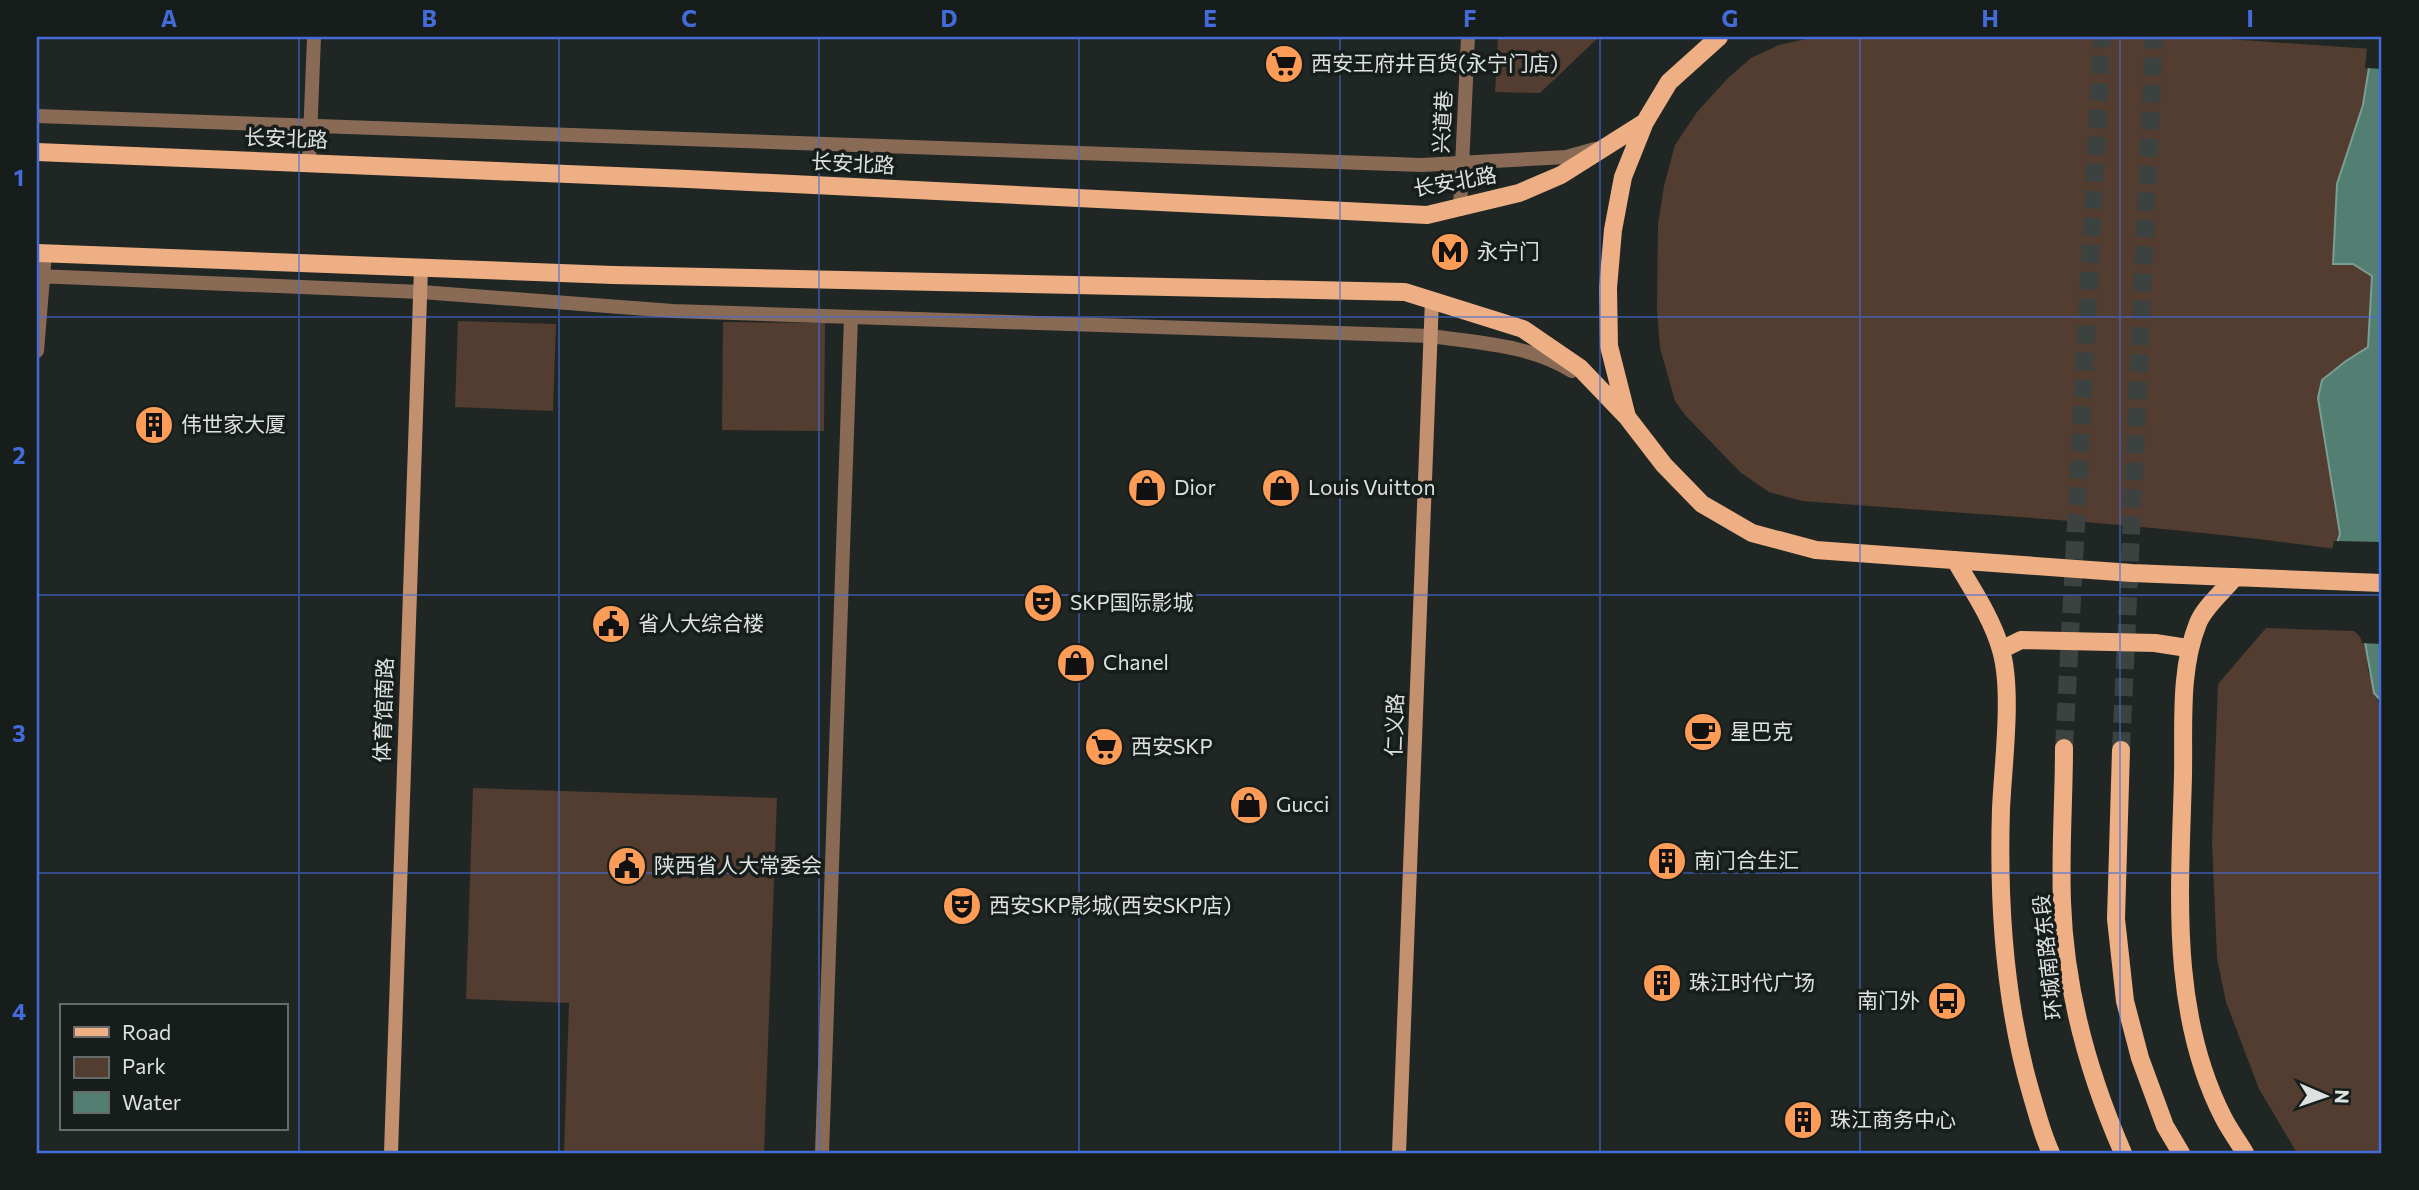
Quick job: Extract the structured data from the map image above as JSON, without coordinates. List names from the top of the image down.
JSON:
{
  "streets": {
    "main road": ["长安北路", "环城南路东段"],
    "street": ["兴道巷", "体育馆南路", "仁义路"]
  },
  "crossings": [
    ["兴道巷", "长安北路"]
  ],
  "places": {
    "supermarket": ["西安王府井百货(永宁门店)", "西安SKP"],
    "metro station": ["永宁门"],
    "building": [
      "伟世家大厦",
      "南门合生汇",
      "珠江时代广场",
      "珠江商务中心"
    ],
    "shop": [
      "Dior",
      "Louis Vuitton",
      "Chanel",
      "Gucci"
    ],
    "theatre": ["SKP国际影城", "西安SKP影城(西安SKP店)"],
    "public building": ["省人大综合楼", "陕西省人大常委会"],
    "cafe": ["星巴克"],
    "bus stop": ["南门外"]
  },
  "legend": ["Road", "Park", "Water"],
  "north": "right",
  "grid": {
    "columns": [
      "A",
      "B",
      "C",
      "D",
      "E",
      "F",
      "G",
      "H",
      "I"
    ],
    "rows": [
      "1",
      "2",
      "3",
      "4"
    ]
  }
}
